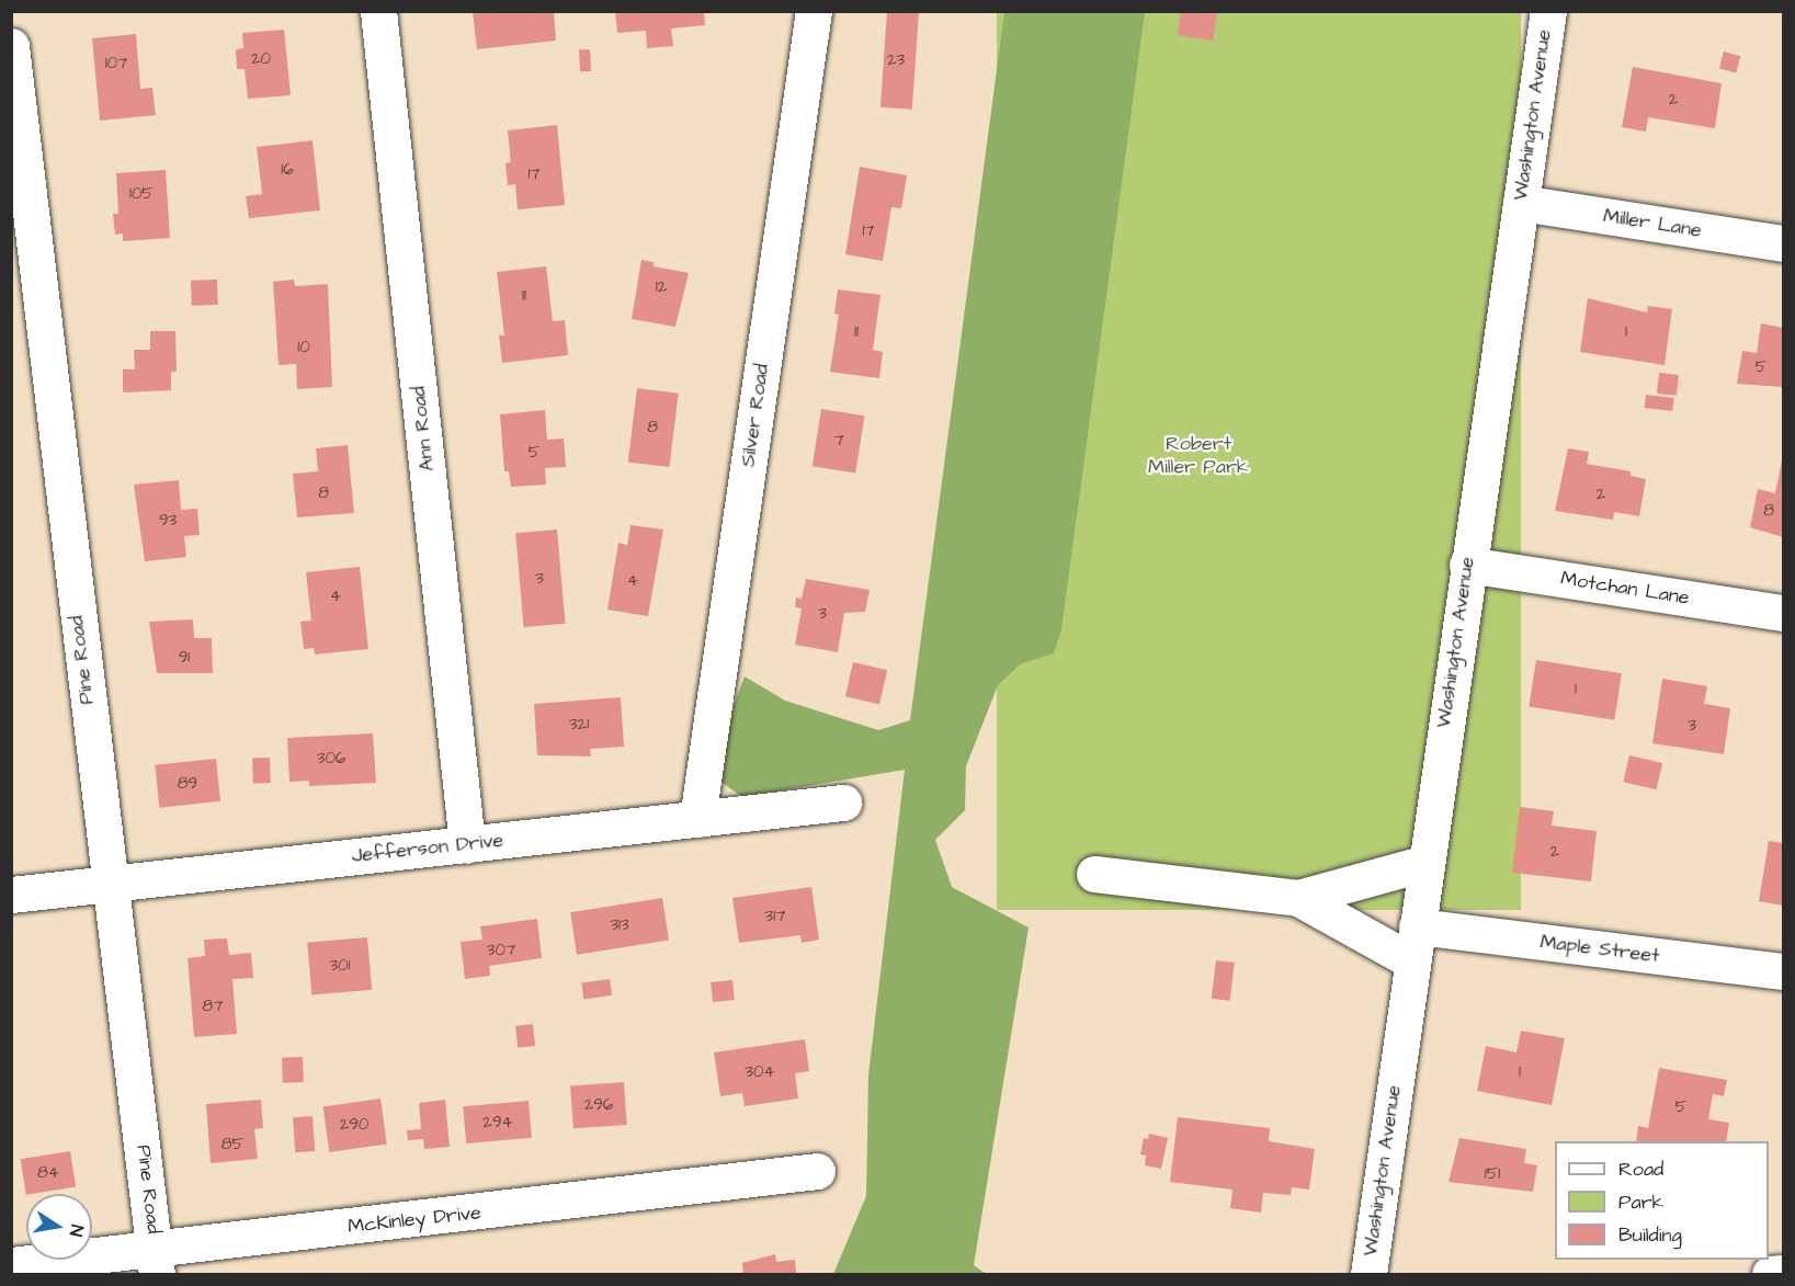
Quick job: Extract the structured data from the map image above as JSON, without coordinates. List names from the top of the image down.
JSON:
{
  "streets": {
    "street": [
      "Washington Avenue",
      "Miller Lane",
      "Silver Road",
      "Ann Road",
      "Motchan Lane",
      "Pine Road",
      "Jefferson Drive",
      "Maple Street",
      "McKinley Drive"
    ]
  },
  "crossings": [
    ["Washington Avenue", "Miller Lane"],
    ["Washington Avenue", "Motchan Lane"],
    ["Washington Avenue", "Maple Street"],
    ["Silver Road", "Jefferson Drive"],
    ["Ann Road", "Jefferson Drive"],
    ["Pine Road", "Jefferson Drive"],
    ["Pine Road", "McKinley Drive"]
  ],
  "parks": ["Robert Miller Park"],
  "house_numbers": [
    "20",
    "23",
    "107",
    "2",
    "16",
    "17",
    "105",
    "17",
    "12",
    "11",
    "11",
    "1",
    "10",
    "5",
    "8",
    "7",
    "5",
    "8",
    "2",
    "8",
    "93",
    "3",
    "4",
    "4",
    "3",
    "91",
    "1",
    "321",
    "3",
    "306",
    "89",
    "2",
    "317",
    "313",
    "307",
    "301",
    "87",
    "304",
    "1",
    "296",
    "5",
    "294",
    "290",
    "85",
    "84",
    "151"
  ],
  "legend": ["Road", "Park", "Building"],
  "north": "right"
}
